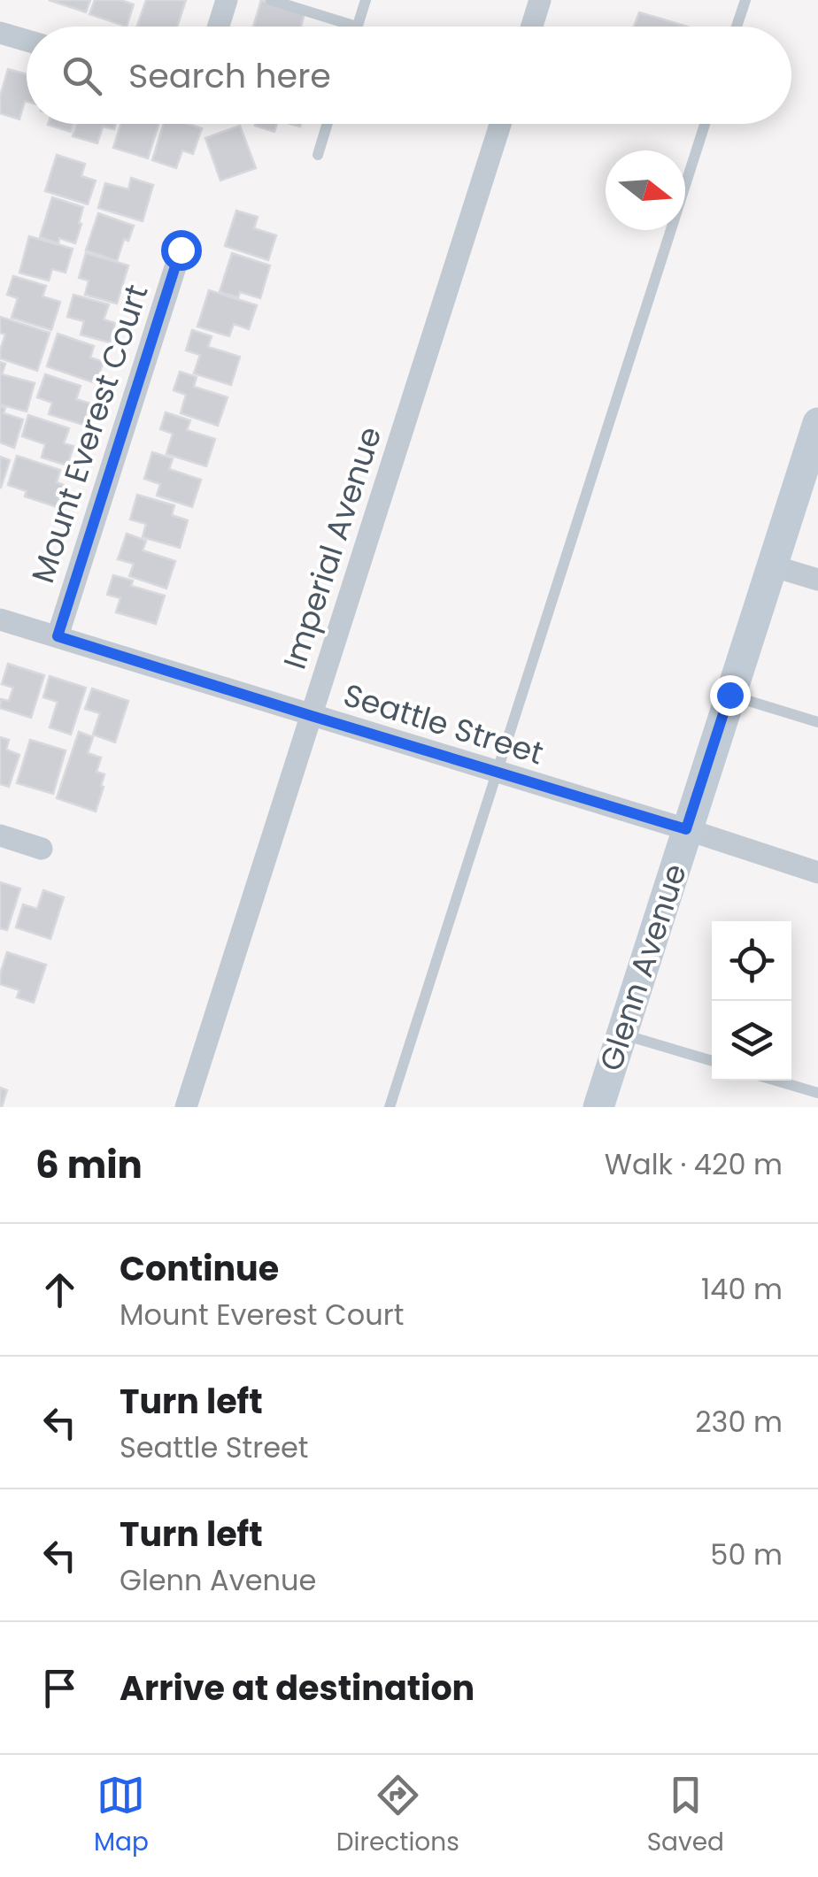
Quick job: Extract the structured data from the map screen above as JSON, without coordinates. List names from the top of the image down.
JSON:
{
  "streets": {
    "street": [
      "Mount Everest Court",
      "Imperial Avenue",
      "Seattle Street",
      "Glenn Avenue"
    ]
  },
  "crossings": [
    ["Mount Everest Court", "Seattle Street"],
    ["Imperial Avenue", "Seattle Street"],
    ["Seattle Street", "Glenn Avenue"]
  ],
  "north": "right",
  "page": {
    "search": "Search here",
    "heading": ["6 min", "Walk · 420 m"],
    "list": [
      ["Continue", "Mount Everest Court", "140 m"],
      ["Turn left", "Seattle Street", "230 m"],
      ["Turn left", "Glenn Avenue", "50 m"],
      "Arrive at destination"
    ],
    "nav": ["Map", "Directions", "Saved"]
  }
}
